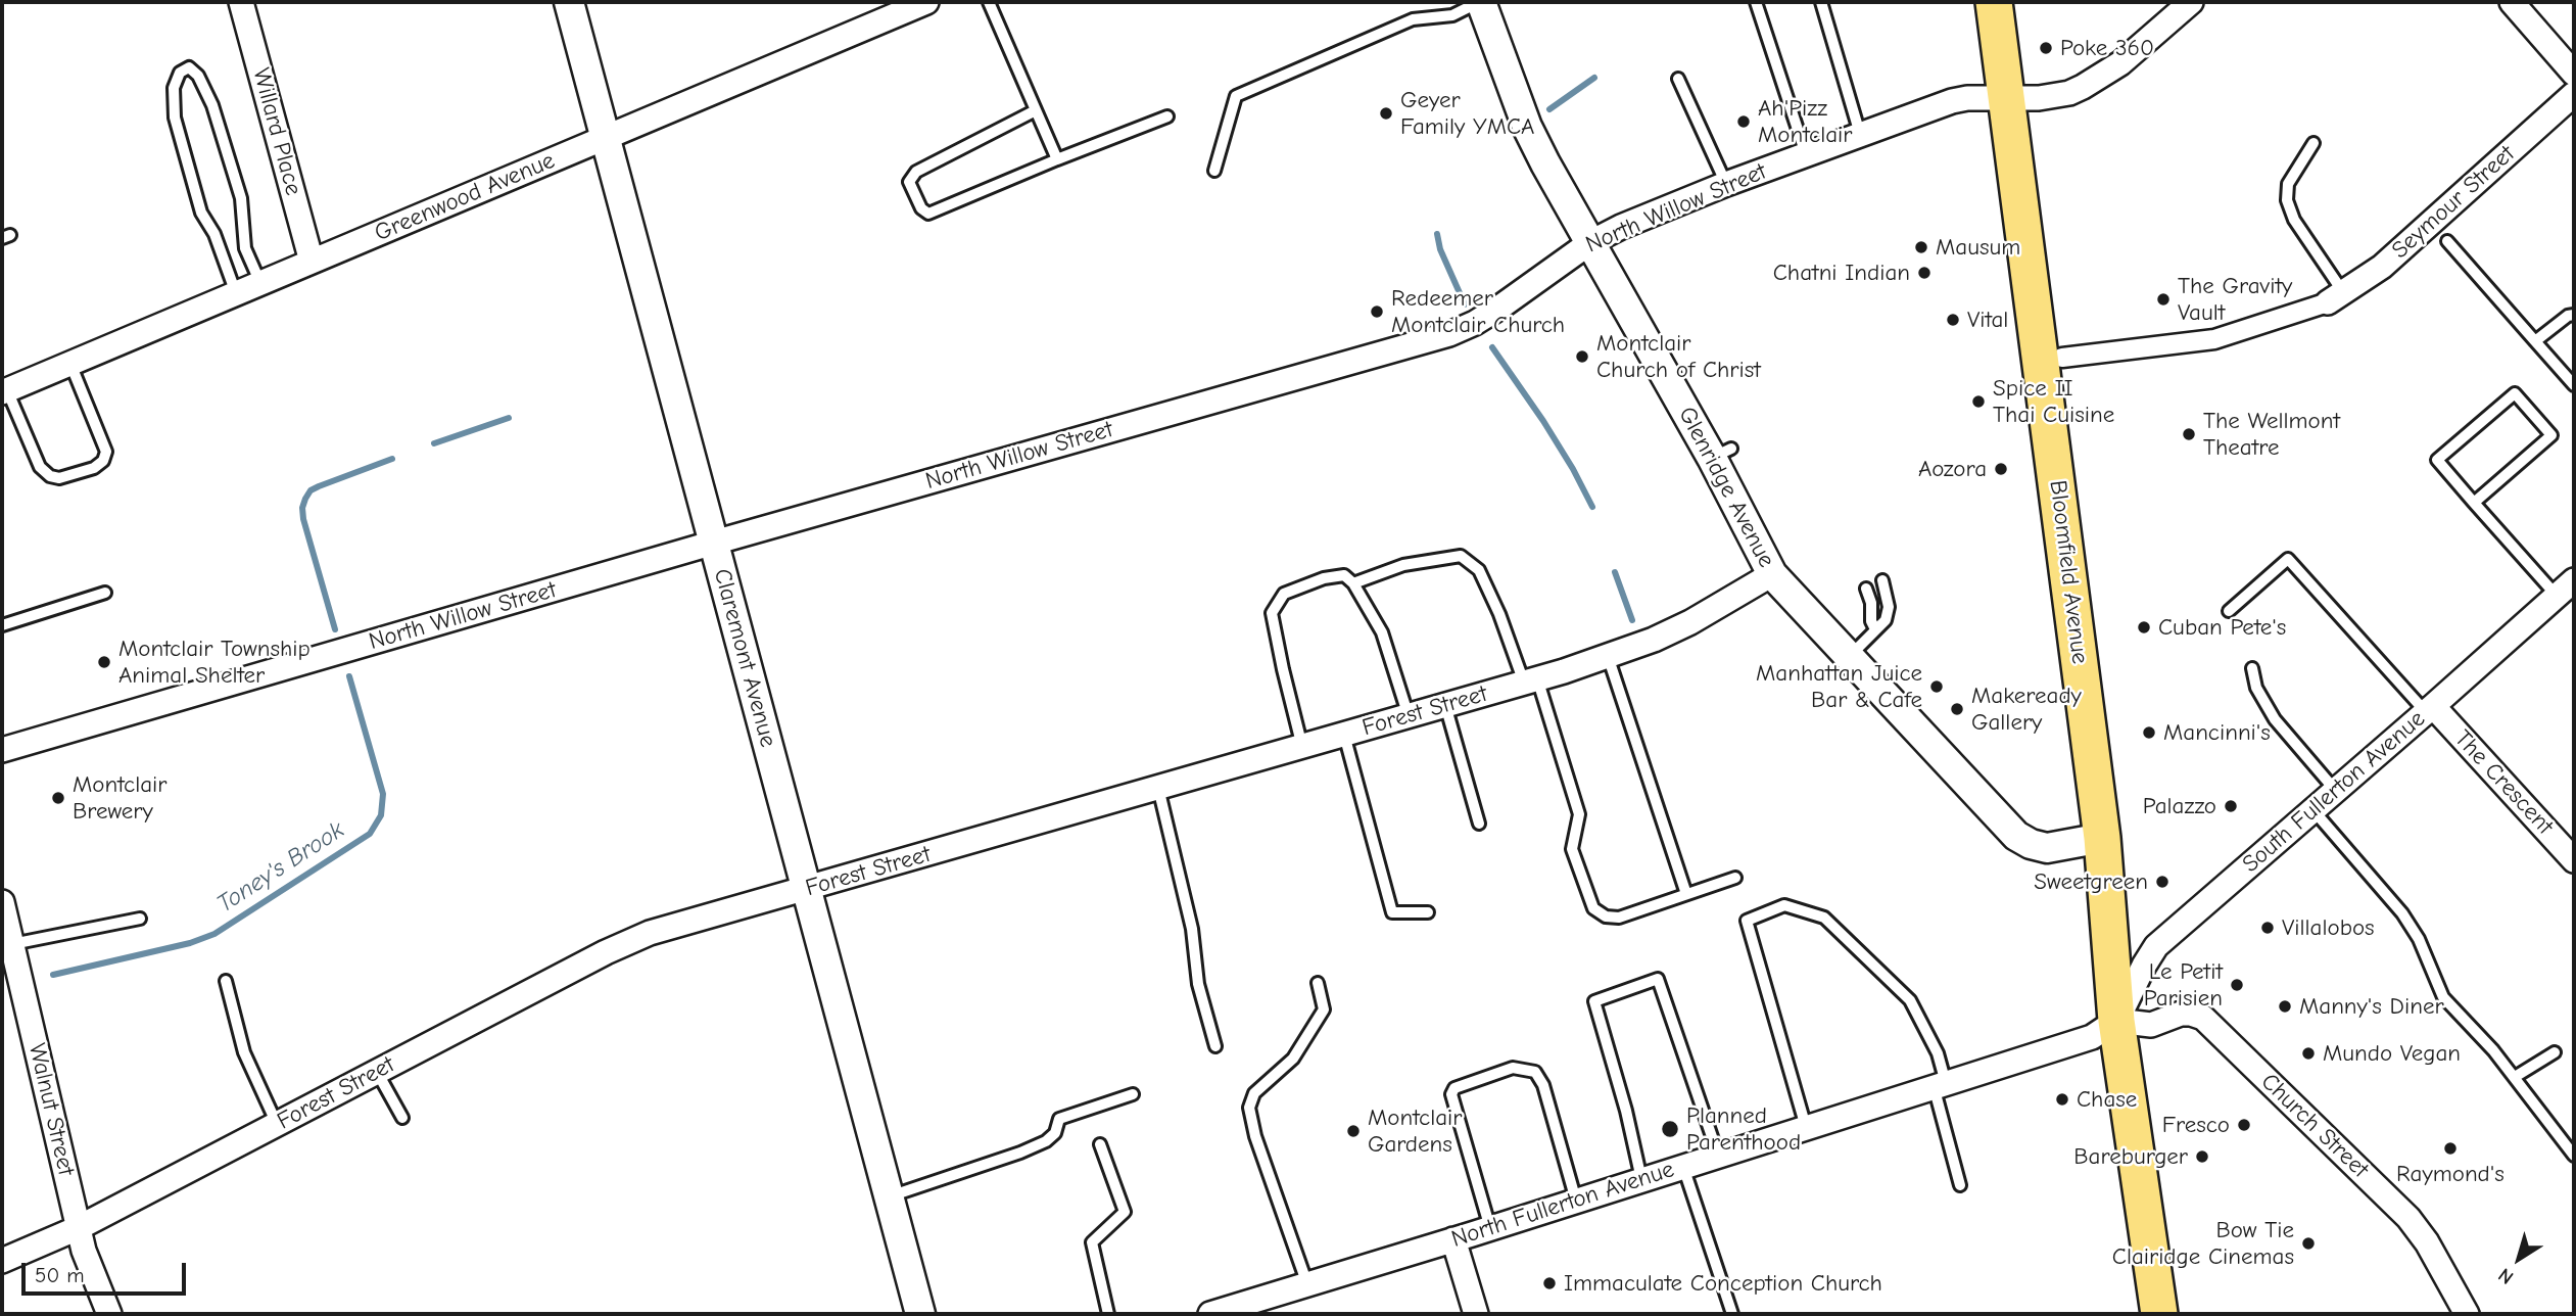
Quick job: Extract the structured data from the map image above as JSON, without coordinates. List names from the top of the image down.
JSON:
{
  "streets": {
    "main road": ["Bloomfield Avenue"],
    "street": [
      "Willard Place",
      "Greenwood Avenue",
      "Seymour Street",
      "North Willow Street",
      "Glenridge Avenue",
      "Claremont Avenue",
      "Forest Street",
      "The Crescent",
      "South Fullerton Avenue",
      "Walnut Street",
      "Church Street",
      "North Fullerton Avenue"
    ]
  },
  "crossings": [
    ["Willard Place", "Greenwood Avenue"],
    ["Greenwood Avenue", "Claremont Avenue"],
    ["North Willow Street", "Glenridge Avenue"],
    ["North Willow Street", "Bloomfield Avenue"],
    ["North Willow Street", "Claremont Avenue"],
    ["Glenridge Avenue", "Bloomfield Avenue"],
    ["Glenridge Avenue", "Forest Street"],
    ["Bloomfield Avenue", "South Fullerton Avenue"],
    ["Bloomfield Avenue", "Church Street"],
    ["Bloomfield Avenue", "North Fullerton Avenue"],
    ["Claremont Avenue", "Forest Street"],
    ["Forest Street", "Walnut Street"],
    ["The Crescent", "South Fullerton Avenue"],
    ["South Fullerton Avenue", "Church Street"],
    ["South Fullerton Avenue", "North Fullerton Avenue"],
    ["Church Street", "North Fullerton Avenue"]
  ],
  "water": ["Toney's Brook"],
  "places": [
    "Poke 360",
    "Geyer Family YMCA",
    "Ah'Pizz Montclair",
    "Mausum",
    "Chatni Indian",
    "The Gravity Vault",
    "Redeemer Montclair Church",
    "Vital",
    "Montclair Church of Christ",
    "Spice II Thai Cuisine",
    "The Wellmont Theatre",
    "Aozora",
    "Cuban Pete's",
    "Montclair Township Animal Shelter",
    "Manhattan Juice Bar & Cafe",
    "Makeready Gallery",
    "Mancinni's",
    "Montclair Brewery",
    "Palazzo",
    "Sweetgreen",
    "Villalobos",
    "Le Petit Parisien",
    "Manny's Diner",
    "Mundo Vegan",
    "Chase",
    "Fresco",
    "Planned Parenthood",
    "Montclair Gardens",
    "Raymond's",
    "Bareburger",
    "Bow Tie Clairidge Cinemas",
    "Immaculate Conception Church"
  ],
  "scale_bar": "50 m",
  "north": "bottom left"
}
